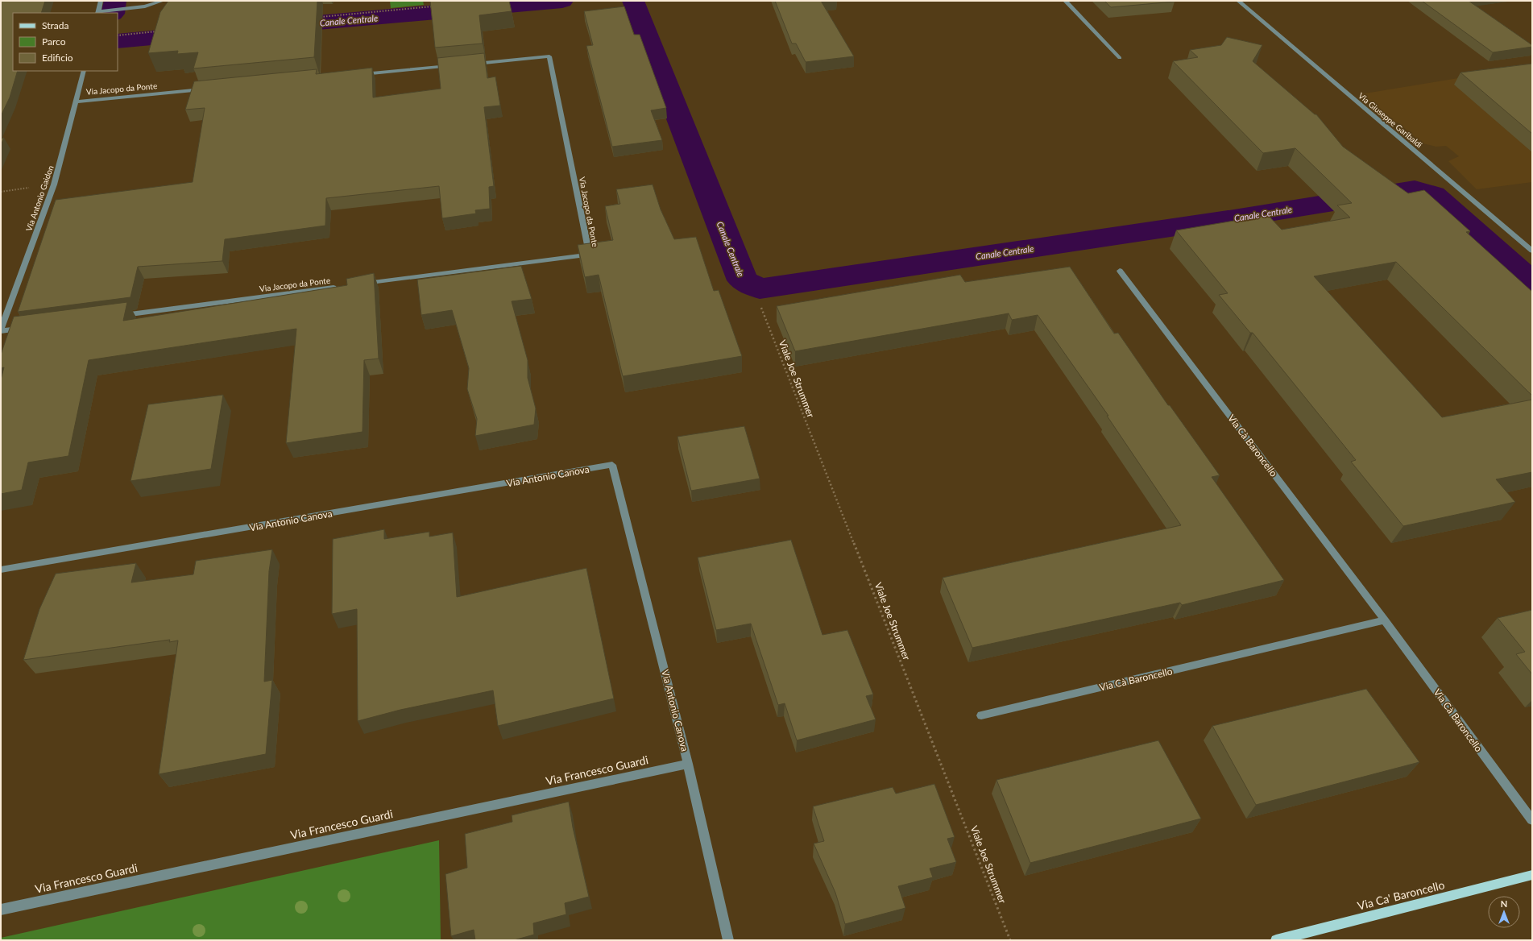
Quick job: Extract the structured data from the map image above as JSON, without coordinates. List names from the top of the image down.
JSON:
{
  "streets": {
    "main road": ["Via Ca' Baroncello"],
    "street": [
      "Via Jacopo da Ponte",
      "Via Giuseppe Garibaldi",
      "Via Antonio Gaidon",
      "Via Cà Baroncello",
      "Via Antonio Canova",
      "Via Francesco Guardi"
    ],
    "path": ["Viale Joe Strummer"]
  },
  "crossings": [
    ["Via Jacopo da Ponte", "Via Antonio Gaidon"],
    ["Via Antonio Canova", "Via Francesco Guardi"]
  ],
  "water": ["Canale Centrale"],
  "legend": ["Strada", "Parco", "Edificio"],
  "north": "top"
}
